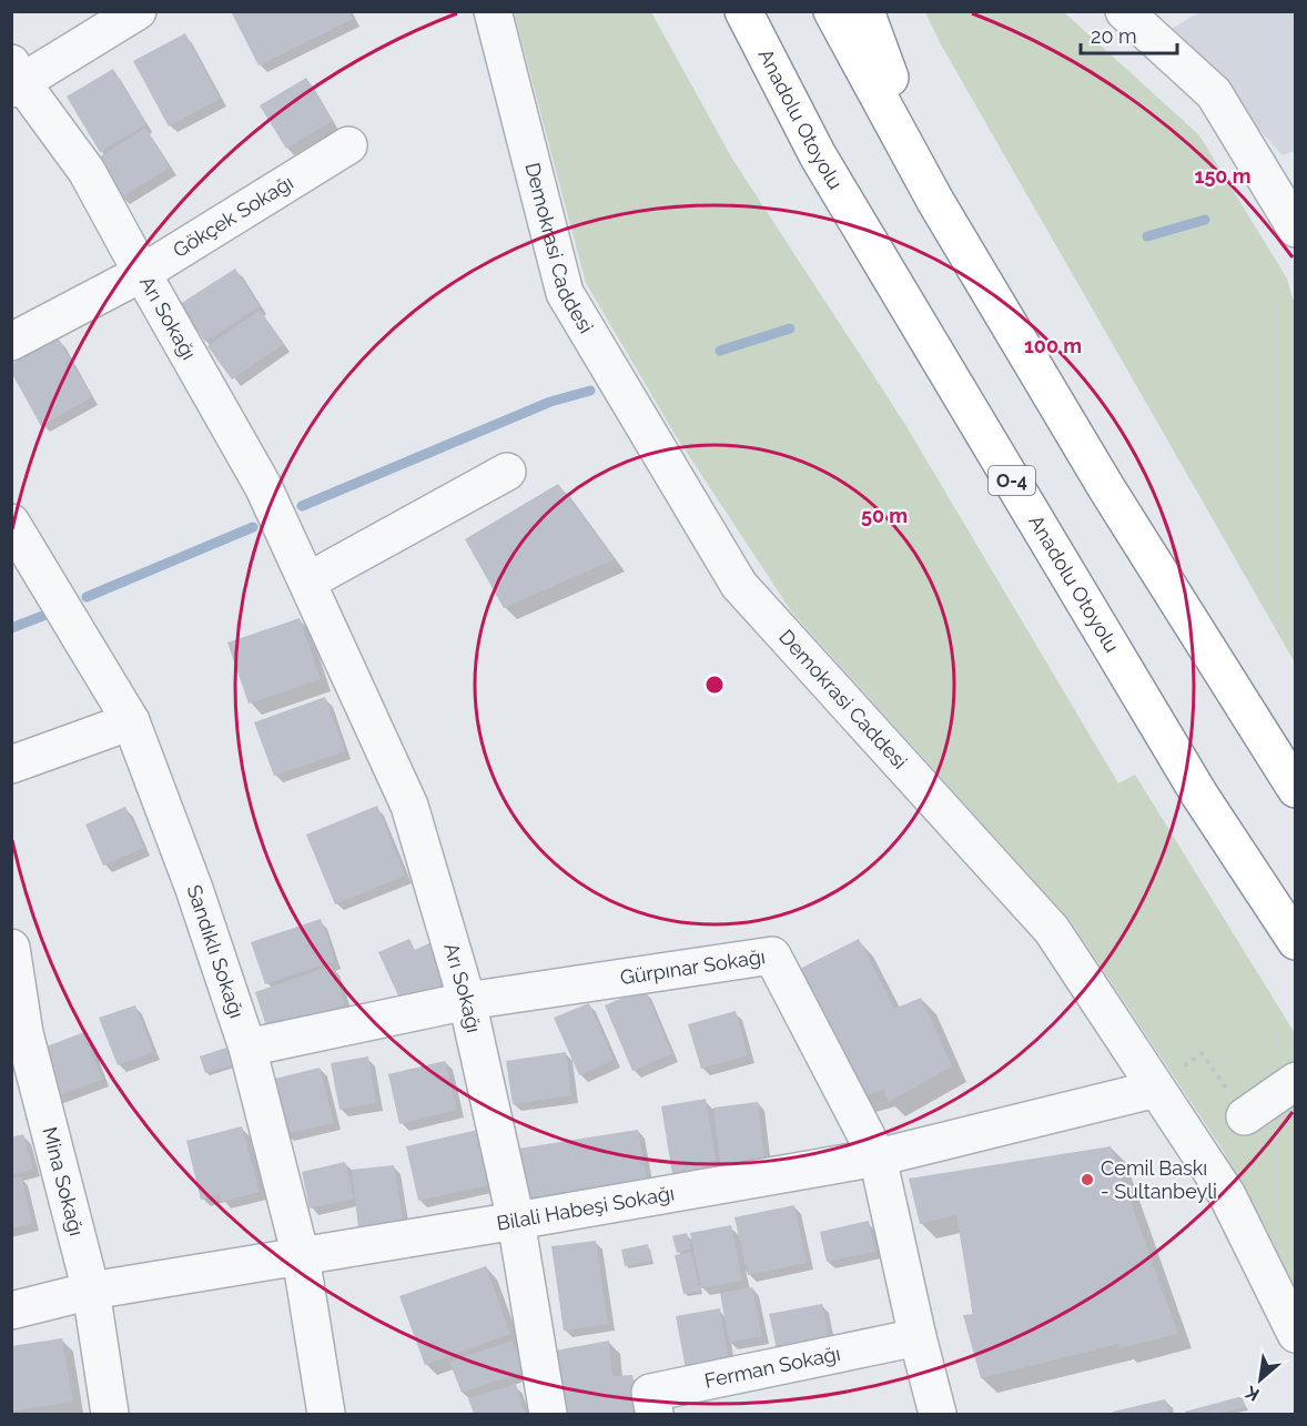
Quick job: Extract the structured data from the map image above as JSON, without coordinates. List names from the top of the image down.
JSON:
{
  "streets": {
    "highway": ["Anadolu Otoyolu", "O-4"],
    "street": [
      "Gökçek Sokağı",
      "Demokrasi Caddesi",
      "Arı Sokağı",
      "Sandıklı Sokağı",
      "Gürpınar Sokağı",
      "Mina Sokağı",
      "Bilali Habeşi Sokağı",
      "Ferman Sokağı"
    ]
  },
  "crossings": [
    ["Gökçek Sokağı", "Arı Sokağı"],
    ["Demokrasi Caddesi", "Bilali Habeşi Sokağı"],
    ["Arı Sokağı", "Gürpınar Sokağı"],
    ["Arı Sokağı", "Bilali Habeşi Sokağı"],
    ["Sandıklı Sokağı", "Gürpınar Sokağı"],
    ["Sandıklı Sokağı", "Bilali Habeşi Sokağı"],
    ["Gürpınar Sokağı", "Bilali Habeşi Sokağı"],
    ["Gürpınar Sokağı", "Ferman Sokağı"],
    ["Mina Sokağı", "Bilali Habeşi Sokağı"]
  ],
  "places": ["Cemil Baskı - Sultanbeyli"],
  "scale_bar": "20 m",
  "north": "bottom left",
  "rings": ["150 m", "100 m", "50 m"]
}
